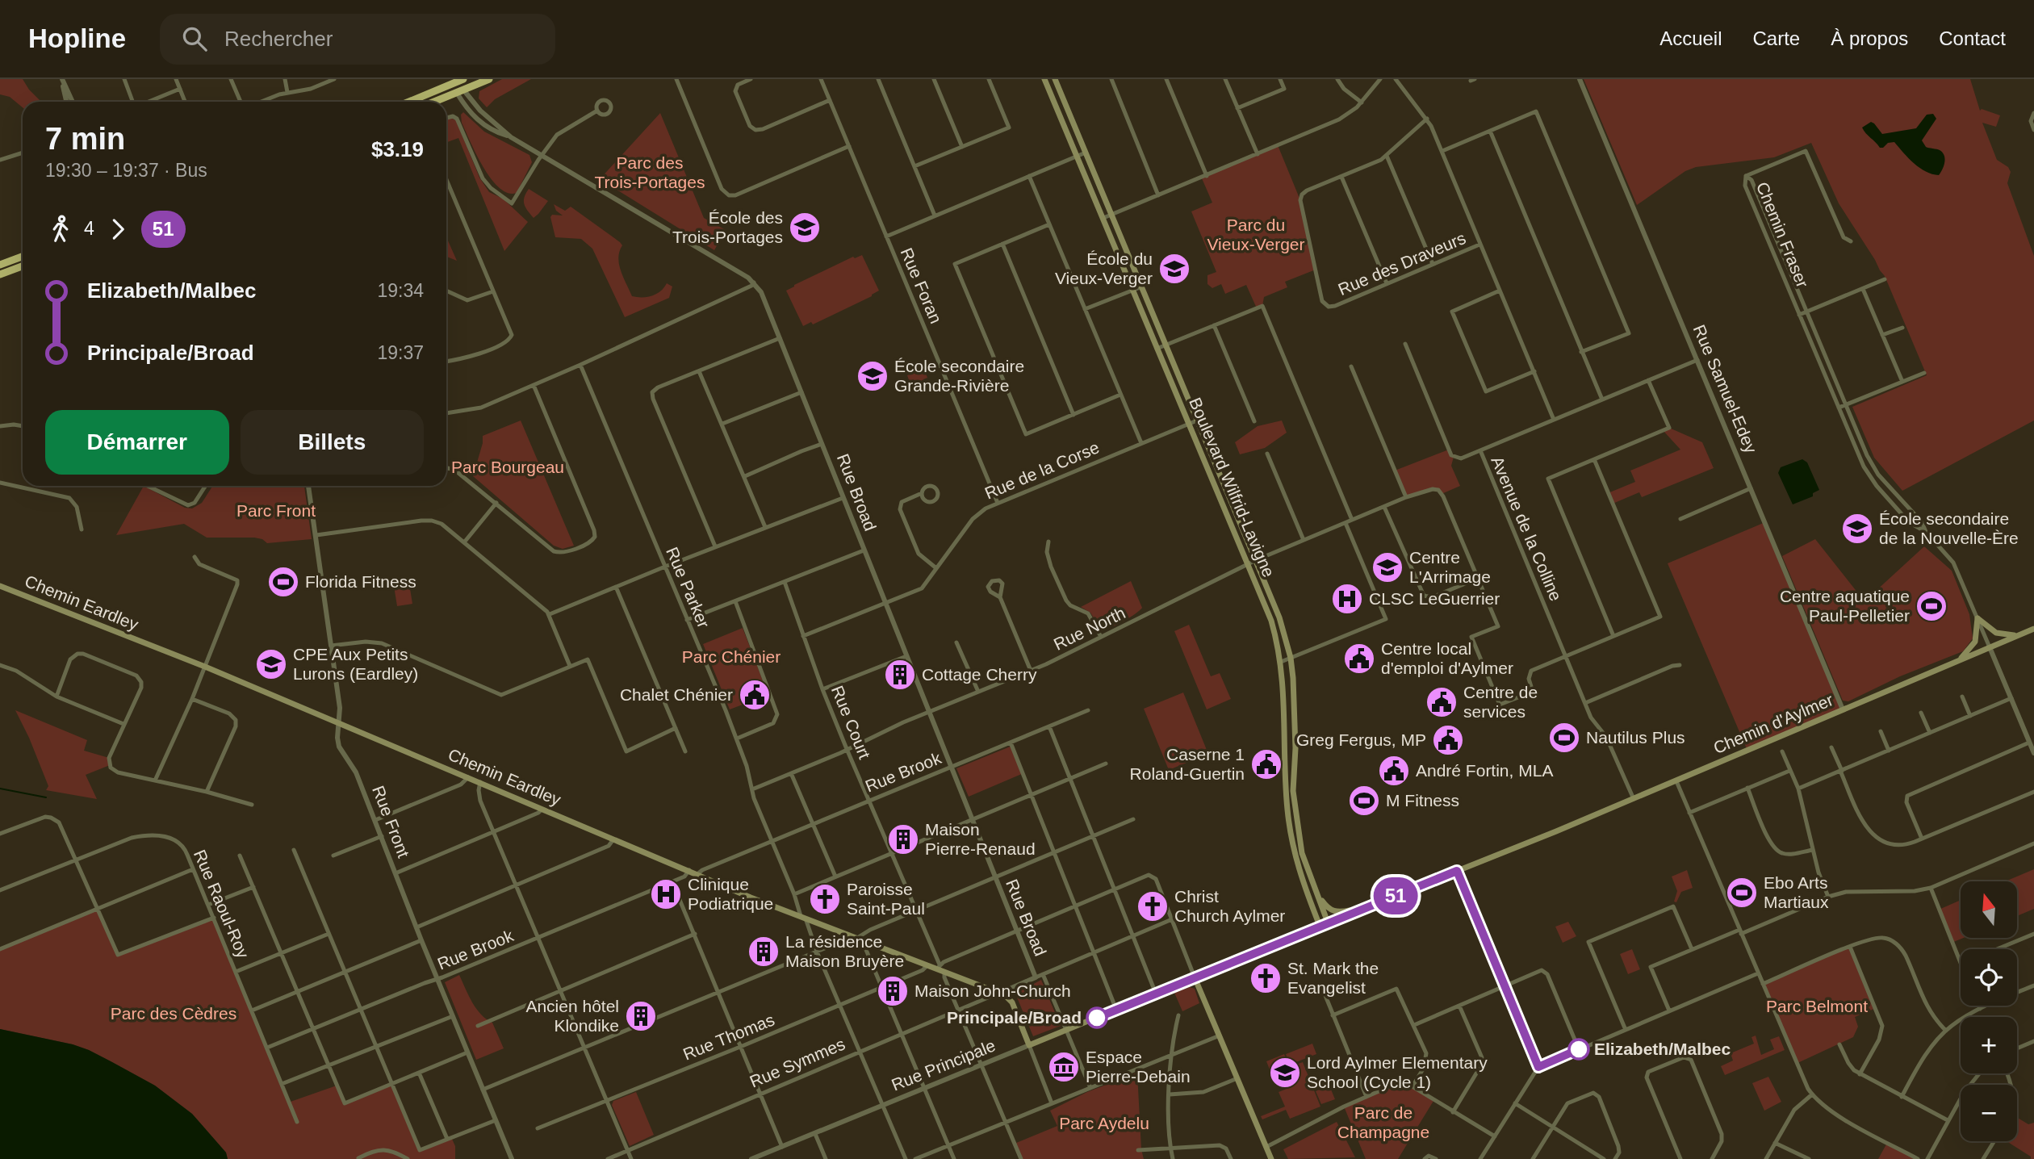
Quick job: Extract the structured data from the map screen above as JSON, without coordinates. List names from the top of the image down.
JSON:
{
  "streets": {
    "main road": [
      "Boulevard Wilfrid-Lavigne",
      "Chemin Eardley",
      "Chemin d'Aylmer",
      "Rue Principale"
    ],
    "street": [
      "Chemin Fraser",
      "Rue des Draveurs",
      "Rue Foran",
      "Rue Samuel-Edey",
      "Rue de la Corse",
      "Rue Broad",
      "Avenue de la Colline",
      "Rue Parker",
      "Rue North",
      "Rue Court",
      "Rue Brook",
      "Rue Front",
      "Rue Raoul-Roy",
      "Rue Thomas",
      "Rue Symmes"
    ]
  },
  "crossings": [
    ["Chemin Fraser", "Chemin d'Aylmer"],
    ["Rue Foran", "Rue de la Corse"],
    ["Rue Samuel-Edey", "Avenue de la Colline"],
    ["Rue Samuel-Edey", "Chemin d'Aylmer"],
    ["Rue de la Corse", "Boulevard Wilfrid-Lavigne"],
    ["Rue de la Corse", "Rue Broad"],
    ["Rue de la Corse", "Rue Court"],
    ["Boulevard Wilfrid-Lavigne", "Rue North"],
    ["Boulevard Wilfrid-Lavigne", "Rue Principale"],
    ["Rue Broad", "Rue North"],
    ["Rue Broad", "Rue Brook"],
    ["Rue Broad", "Rue Symmes"],
    ["Rue Broad", "Rue Principale"],
    ["Avenue de la Colline", "Chemin d'Aylmer"],
    ["Rue Parker", "Chemin Eardley"],
    ["Rue Parker", "Rue North"],
    ["Rue Parker", "Rue Brook"],
    ["Rue Parker", "Rue Thomas"],
    ["Rue Parker", "Rue Symmes"],
    ["Rue Parker", "Rue Principale"],
    ["Chemin Eardley", "Rue Court"],
    ["Chemin Eardley", "Rue Brook"],
    ["Chemin Eardley", "Rue Front"],
    ["Chemin Eardley", "Rue Thomas"],
    ["Chemin Eardley", "Rue Symmes"],
    ["Rue North", "Rue Court"],
    ["Rue Court", "Rue Brook"],
    ["Rue Court", "Rue Symmes"],
    ["Rue Court", "Rue Principale"],
    ["Chemin d'Aylmer", "Rue Principale"],
    ["Rue Brook", "Rue Front"],
    ["Rue Brook", "Rue Raoul-Roy"]
  ],
  "parks": [
    "Parc des Trois-Portages",
    "Parc du Vieux-Verger",
    "Parc Bourgeau",
    "Parc Front",
    "Parc Chénier",
    "Parc Belmont",
    "Parc des Cèdres",
    "Parc de Champagne",
    "Parc Aydelu"
  ],
  "places": {
    "school or university": [
      "École des Trois-Portages",
      "École du Vieux-Verger",
      "École secondaire Grande-Rivière",
      "École secondaire de la Nouvelle-Ère",
      "Centre L'Arrimage",
      "CPE Aux Petits Lurons (Eardley)",
      "Lord Aylmer Elementary School (Cycle 1)"
    ],
    "sports": [
      "Florida Fitness",
      "Centre aquatique Paul-Pelletier",
      "Nautilus Plus",
      "M Fitness",
      "Ebo Arts Martiaux"
    ],
    "hospital": ["CLSC LeGuerrier", "Clinique Podiatrique"],
    "public building": [
      "Centre local d'emploi d'Aylmer",
      "Chalet Chénier",
      "Centre de services",
      "Greg Fergus, MP",
      "Caserne 1 Roland-Guertin",
      "André Fortin, MLA"
    ],
    "building": [
      "Cottage Cherry",
      "Maison Pierre-Renaud",
      "La résidence Maison Bruyère",
      "Maison John-Church",
      "Ancien hôtel Klondike"
    ],
    "church": ["Paroisse Saint-Paul", "Christ Church Aylmer", "St. Mark the Evangelist"],
    "other": ["Principale/Broad", "Elizabeth/Malbec"],
    "museum": ["Espace Pierre-Debain"]
  },
  "lines": ["bus line 51"],
  "north": "top",
  "page": {
    "header": "Hopline",
    "search": "Rechercher",
    "nav": [
      "Accueil",
      "Carte",
      "À propos",
      "Contact"
    ],
    "on_map": "51",
    "heading": ["7 min", "19:30 – 19:37 · Bus", "$3.19"],
    "legs": ["4", "51"],
    "list": [
      {
        "name": "Elizabeth/Malbec",
        "value": "19:34"
      },
      {
        "name": "Principale/Broad",
        "value": "19:37"
      }
    ],
    "buttons": ["Démarrer", "Billets"],
    "map_buttons": ["+", "−"]
  }
}
